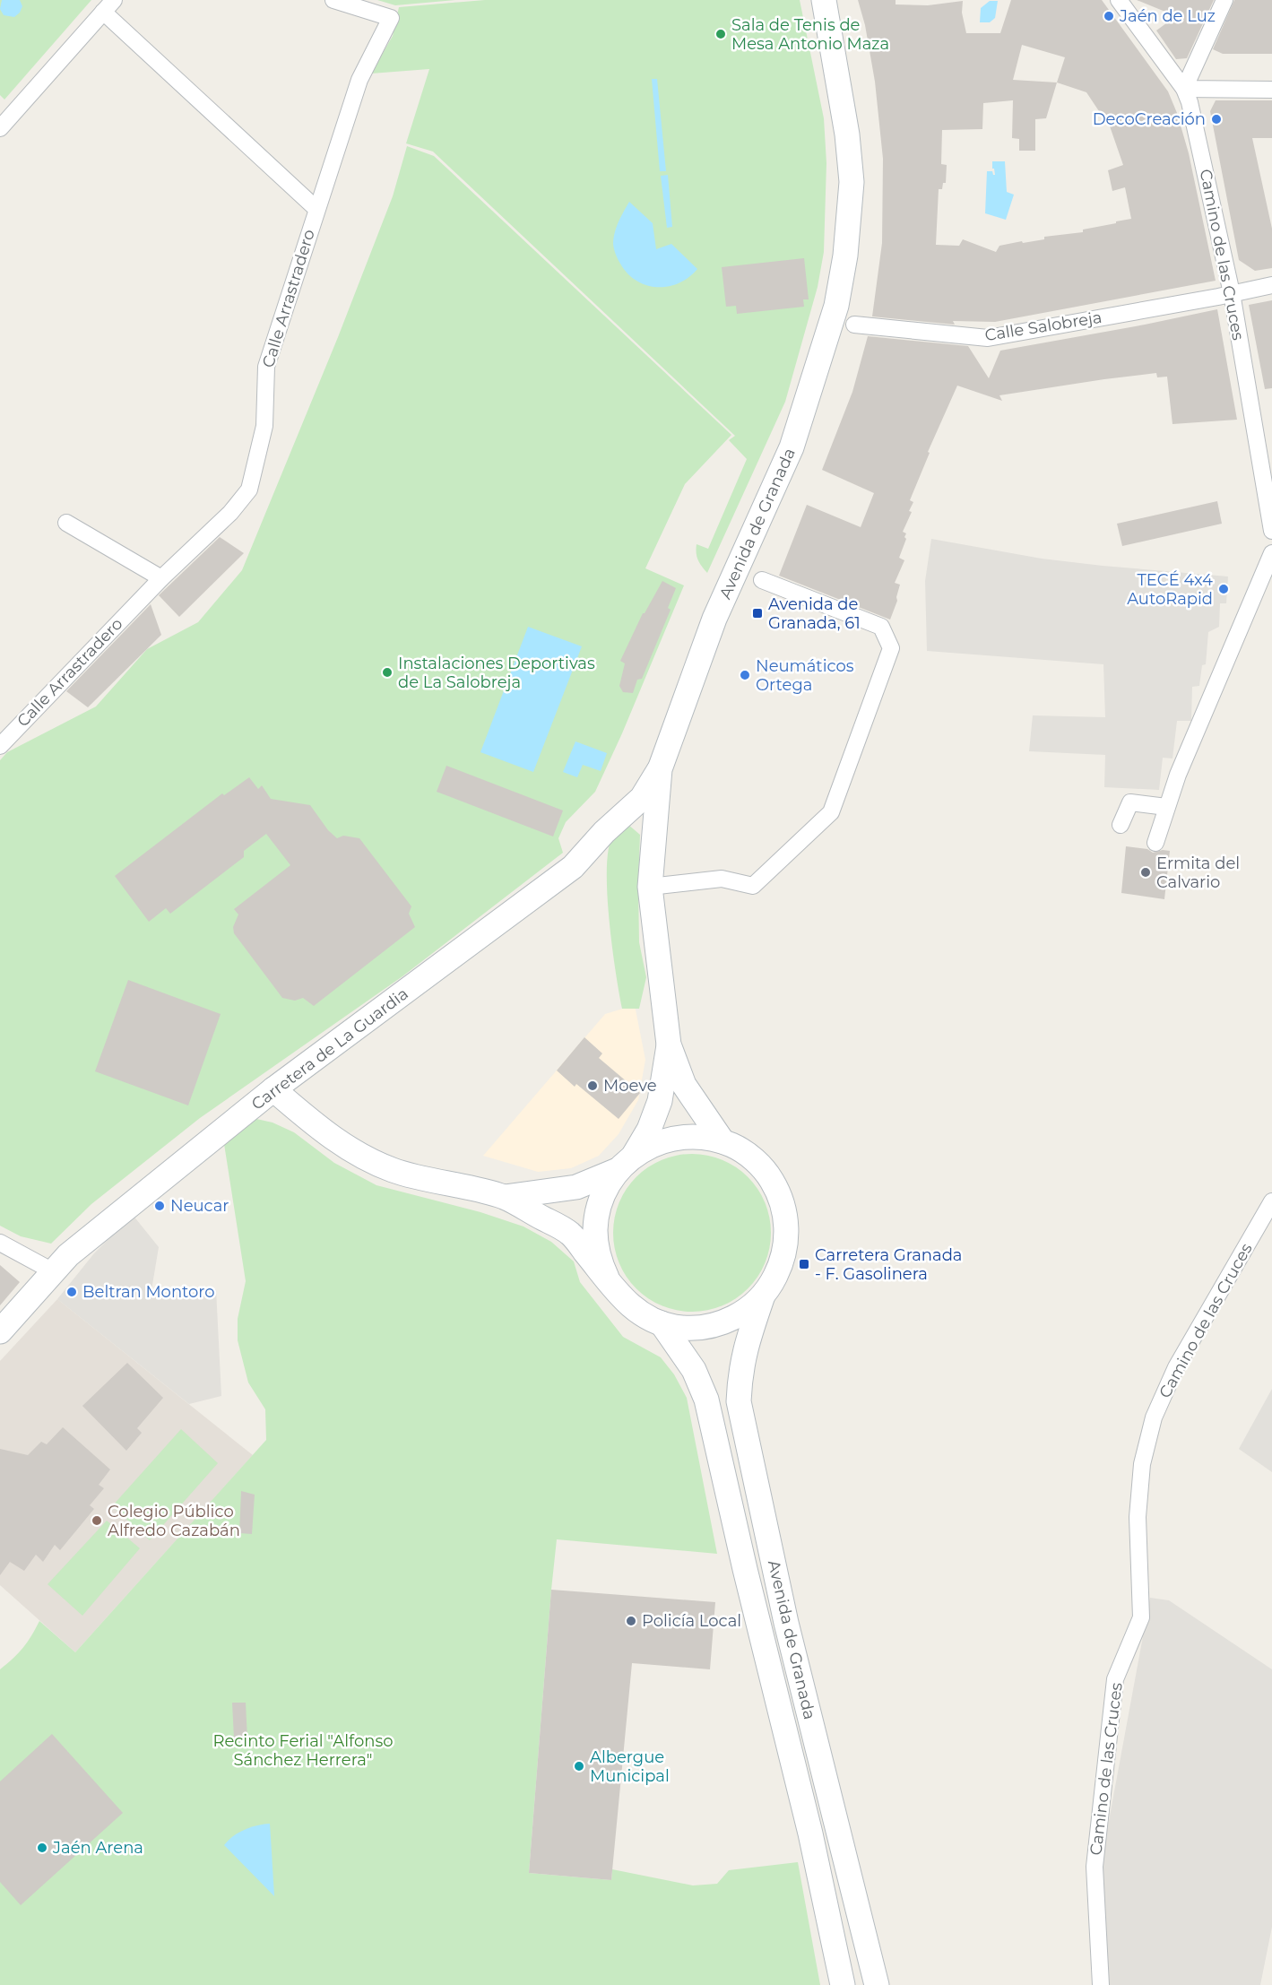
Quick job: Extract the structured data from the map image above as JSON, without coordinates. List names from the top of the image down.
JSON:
{
  "streets": {
    "street": [
      "Camino de las Cruces",
      "Calle Arrastradero",
      "Calle Salobreja",
      "Avenida de Granada",
      "Carretera de La Guardia"
    ]
  },
  "crossings": [
    ["Camino de las Cruces", "Calle Salobreja"],
    ["Avenida de Granada", "Carretera de La Guardia"]
  ],
  "parks": ["Recinto Ferial \"Alfonso Sánchez Herrera\""],
  "places": {
    "other": [
      "Jaén de Luz",
      "Sala de Tenis de Mesa Antonio Maza",
      "DecoCreación",
      "TECÉ 4x4 AutoRapid",
      "Instalaciones Deportivas de La Salobreja",
      "Neumáticos Ortega",
      "Ermita del Calvario",
      "Moeve",
      "Neucar",
      "Beltran Montoro",
      "Colegio Público Alfredo Cazabán",
      "Policía Local",
      "Albergue Municipal",
      "Jaén Arena"
    ],
    "transit": ["Avenida de Granada, 61", "Carretera Granada - F. Gasolinera"]
  }
}
